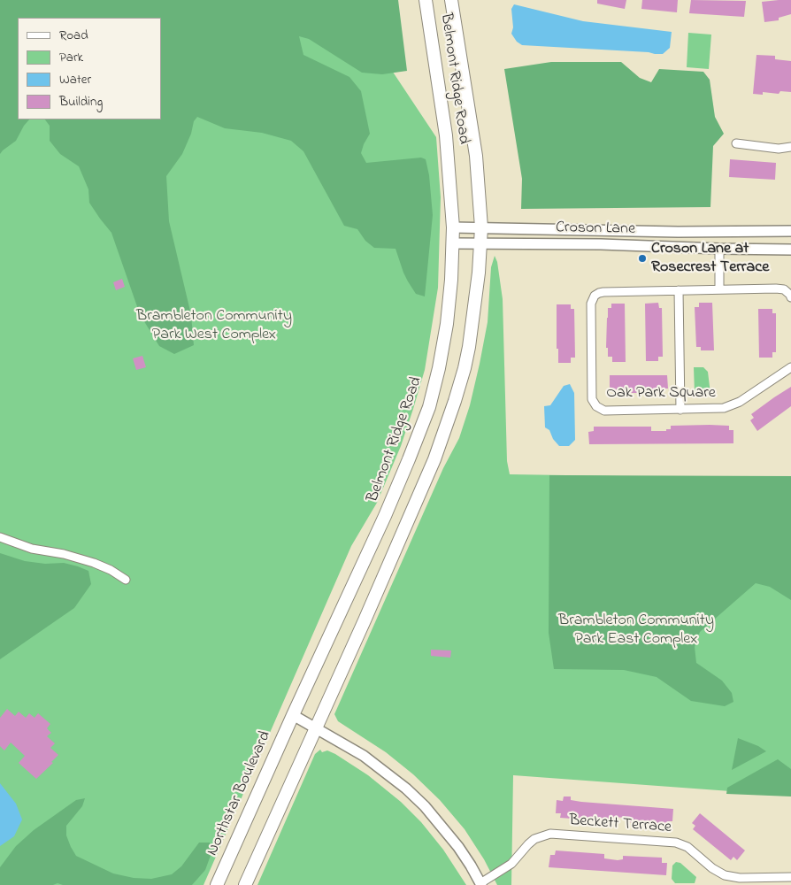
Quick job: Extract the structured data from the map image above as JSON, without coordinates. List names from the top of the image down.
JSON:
{
  "streets": {
    "main road": ["Belmont Ridge Road", "Croson Lane", "Northstar Boulevard"],
    "street": ["Oak Park Square", "Beckett Terrace"]
  },
  "crossings": [
    ["Belmont Ridge Road", "Croson Lane"],
    ["Belmont Ridge Road", "Northstar Boulevard"]
  ],
  "parks": ["Brambleton Community Park West Complex", "Brambleton Community Park East Complex"],
  "places": ["Croson Lane at Rosecrest Terrace"],
  "legend": [
    "Road",
    "Park",
    "Water",
    "Building"
  ]
}
